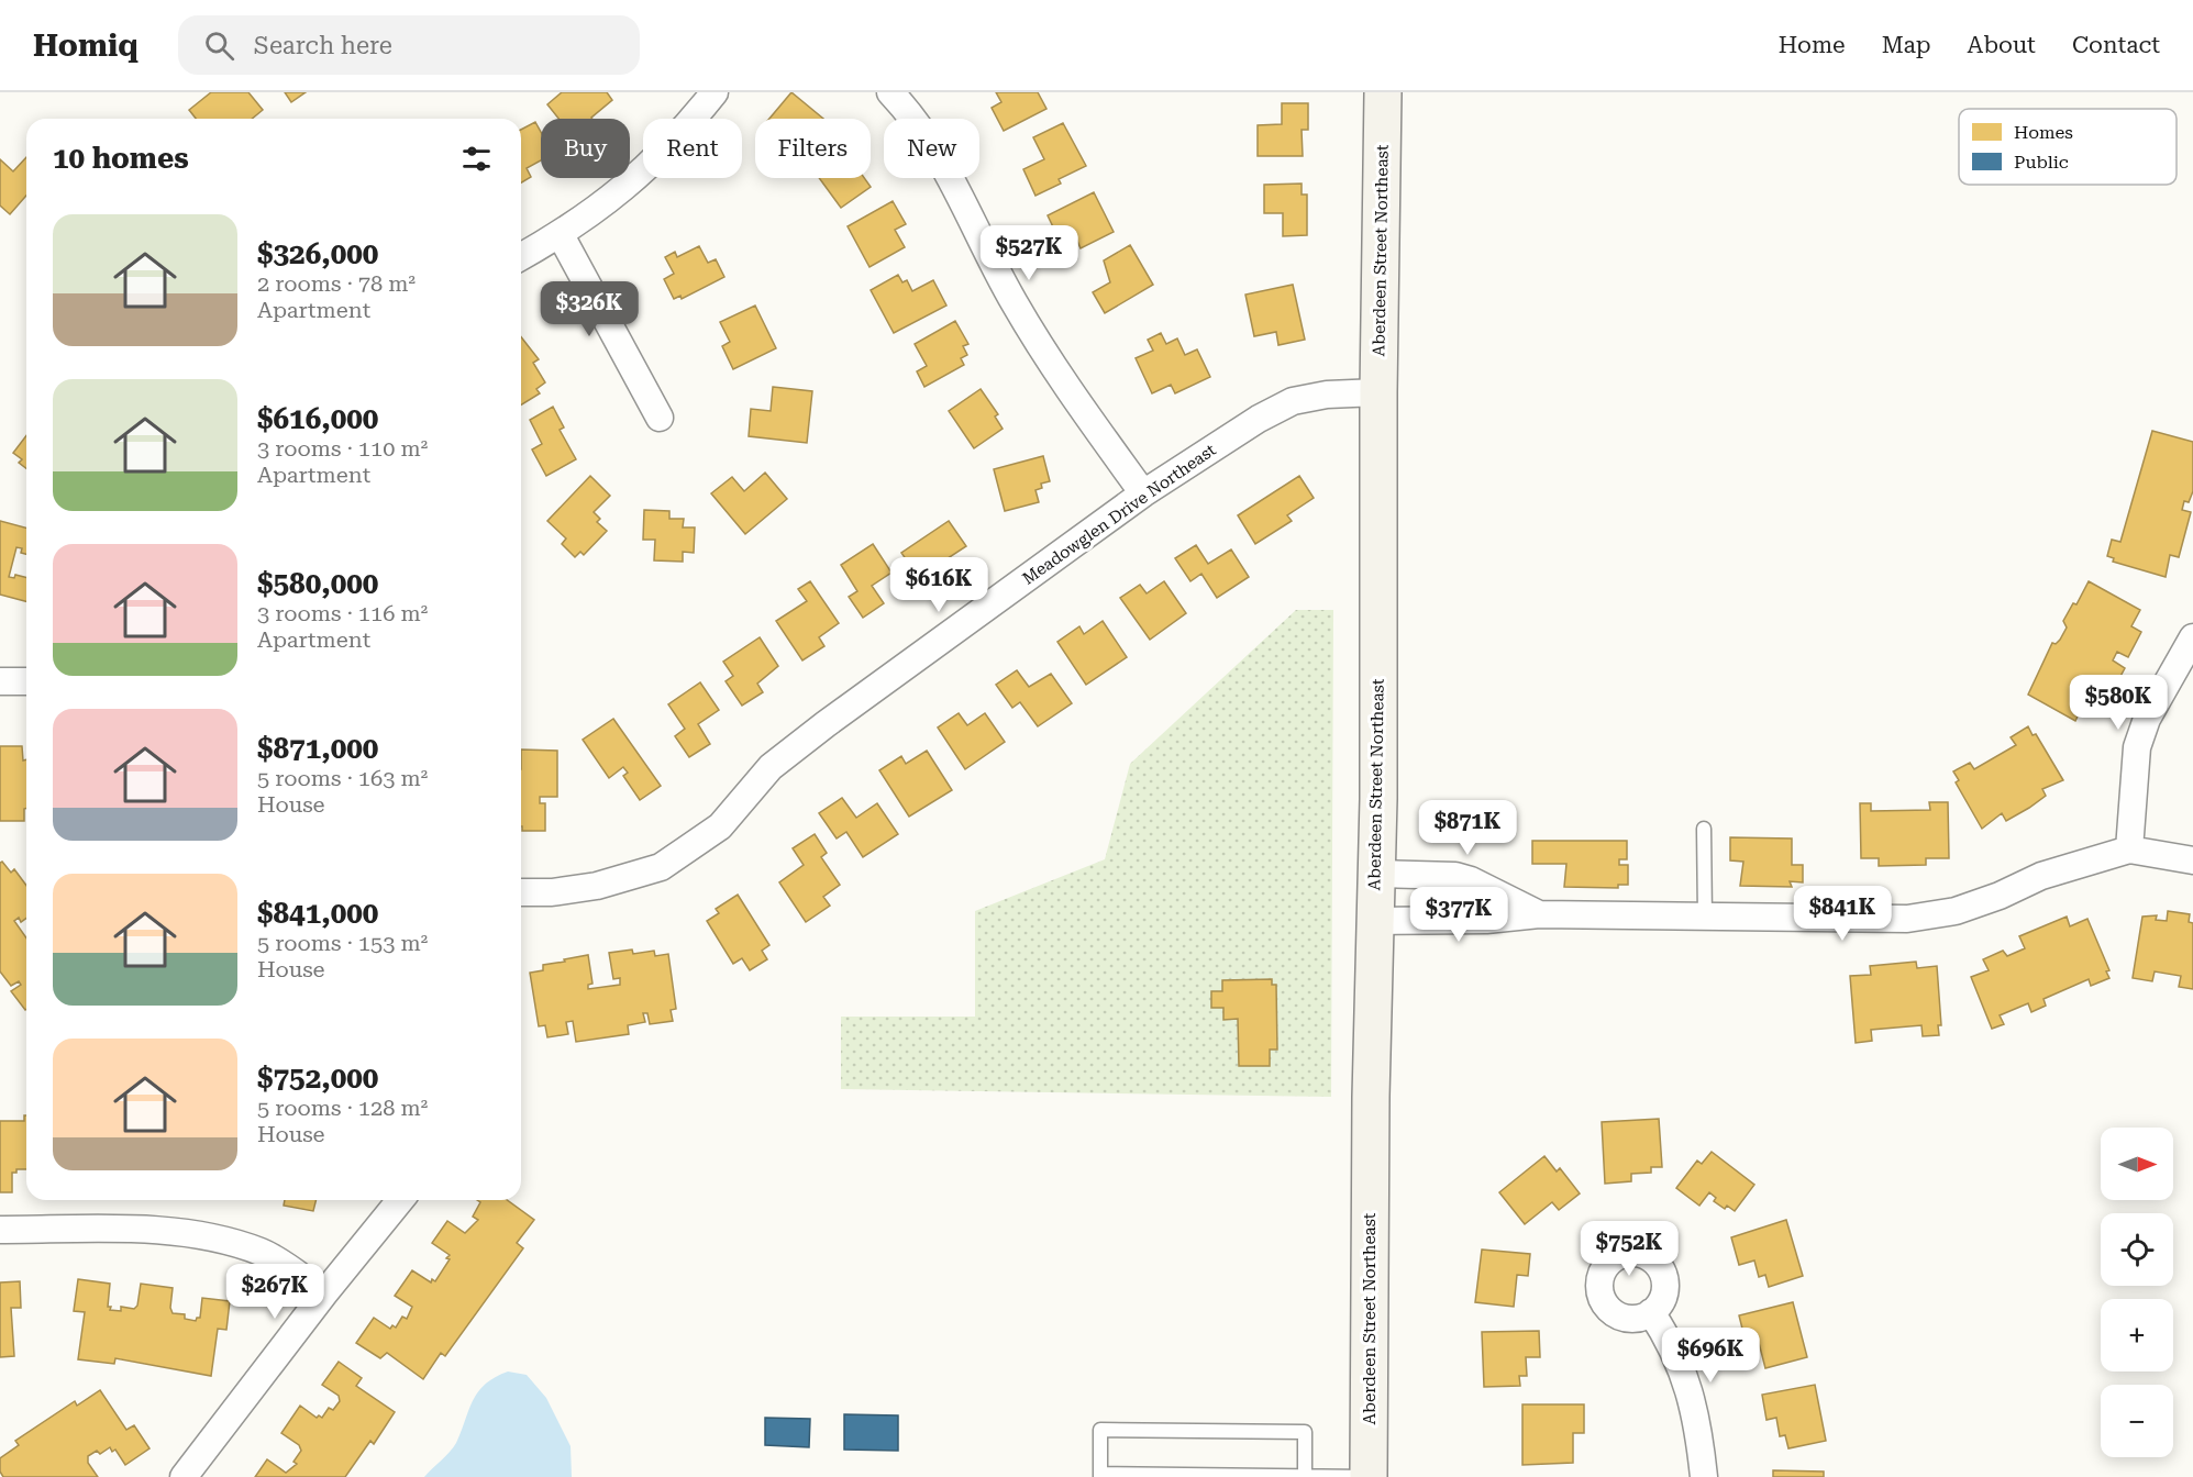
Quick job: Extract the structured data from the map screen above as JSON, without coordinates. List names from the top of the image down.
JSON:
{
  "streets": {
    "street": ["Aberdeen Street Northeast", "Meadowglen Drive Northeast"]
  },
  "crossings": [
    ["Aberdeen Street Northeast", "Meadowglen Drive Northeast"]
  ],
  "legend": ["Homes", "Public"],
  "north": "right",
  "page": {
    "header": "Homiq",
    "search": "Search here",
    "nav": [
      "Home",
      "Map",
      "About",
      "Contact"
    ],
    "chip": [
      "Buy",
      "Rent",
      "Filters",
      "New"
    ],
    "heading": "10 homes",
    "list": [
      {
        "name": "$326,000",
        "note": "2 rooms · 78 m² · Apartment"
      },
      {
        "name": "$616,000",
        "note": "3 rooms · 110 m² · Apartment"
      },
      {
        "name": "$580,000",
        "note": "3 rooms · 116 m² · Apartment"
      },
      {
        "name": "$871,000",
        "note": "5 rooms · 163 m² · House"
      },
      {
        "name": "$841,000",
        "note": "5 rooms · 153 m² · House"
      },
      {
        "name": "$752,000",
        "note": "5 rooms · 128 m² · House"
      }
    ],
    "price": [
      "$527K",
      "$326K",
      "$616K",
      "$580K",
      "$871K",
      "$841K",
      "$377K",
      "$752K",
      "$267K",
      "$696K"
    ],
    "map_buttons": ["+", "−"]
  }
}
